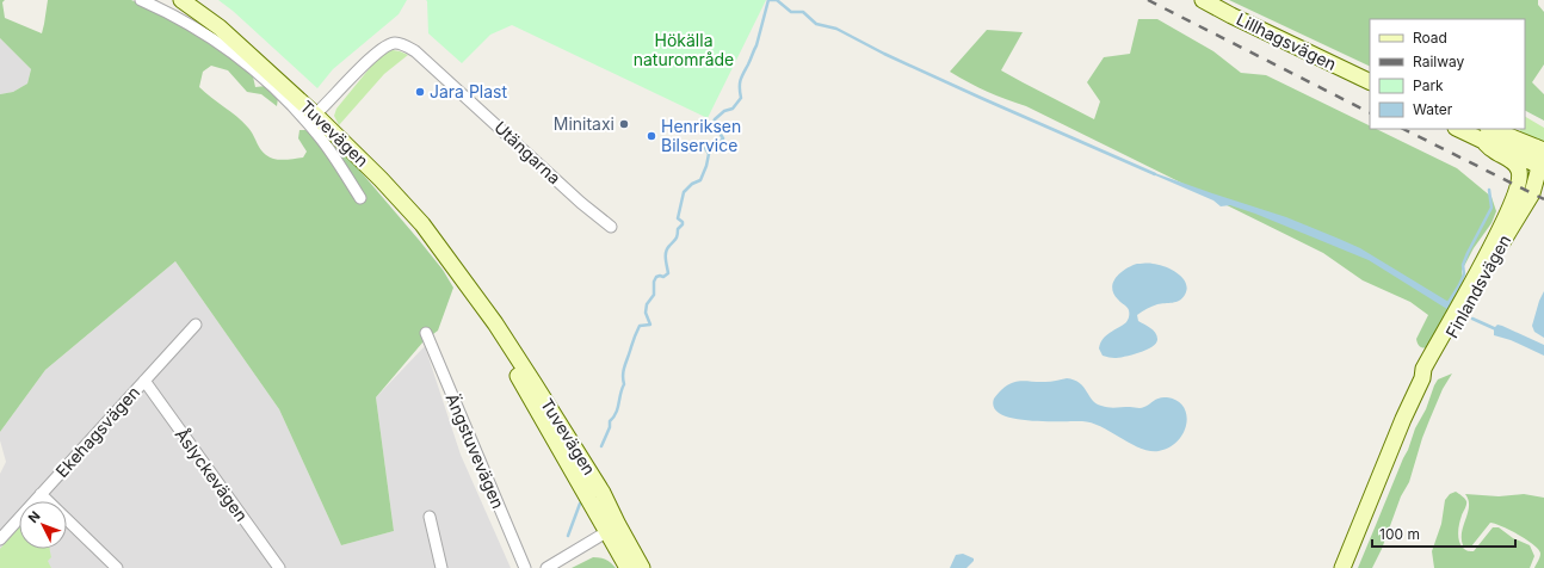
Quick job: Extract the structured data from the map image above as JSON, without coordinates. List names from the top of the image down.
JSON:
{
  "streets": {
    "street": [
      "Lillhagsvägen",
      "Tuvevägen",
      "Utängarna",
      "Finlandsvägen",
      "Ekehagsvägen",
      "Ängstuvevägen",
      "Åslyckevägen"
    ]
  },
  "crossings": [
    ["Tuvevägen", "Utängarna"],
    ["Ekehagsvägen", "Åslyckevägen"]
  ],
  "parks": ["Hökälla naturområde"],
  "places": ["Jara Plast", "Minitaxi", "Henriksen Bilservice"],
  "legend": [
    "Road",
    "Railway",
    "Park",
    "Water"
  ],
  "scale_bar": "100 m",
  "north": "top left"
}
